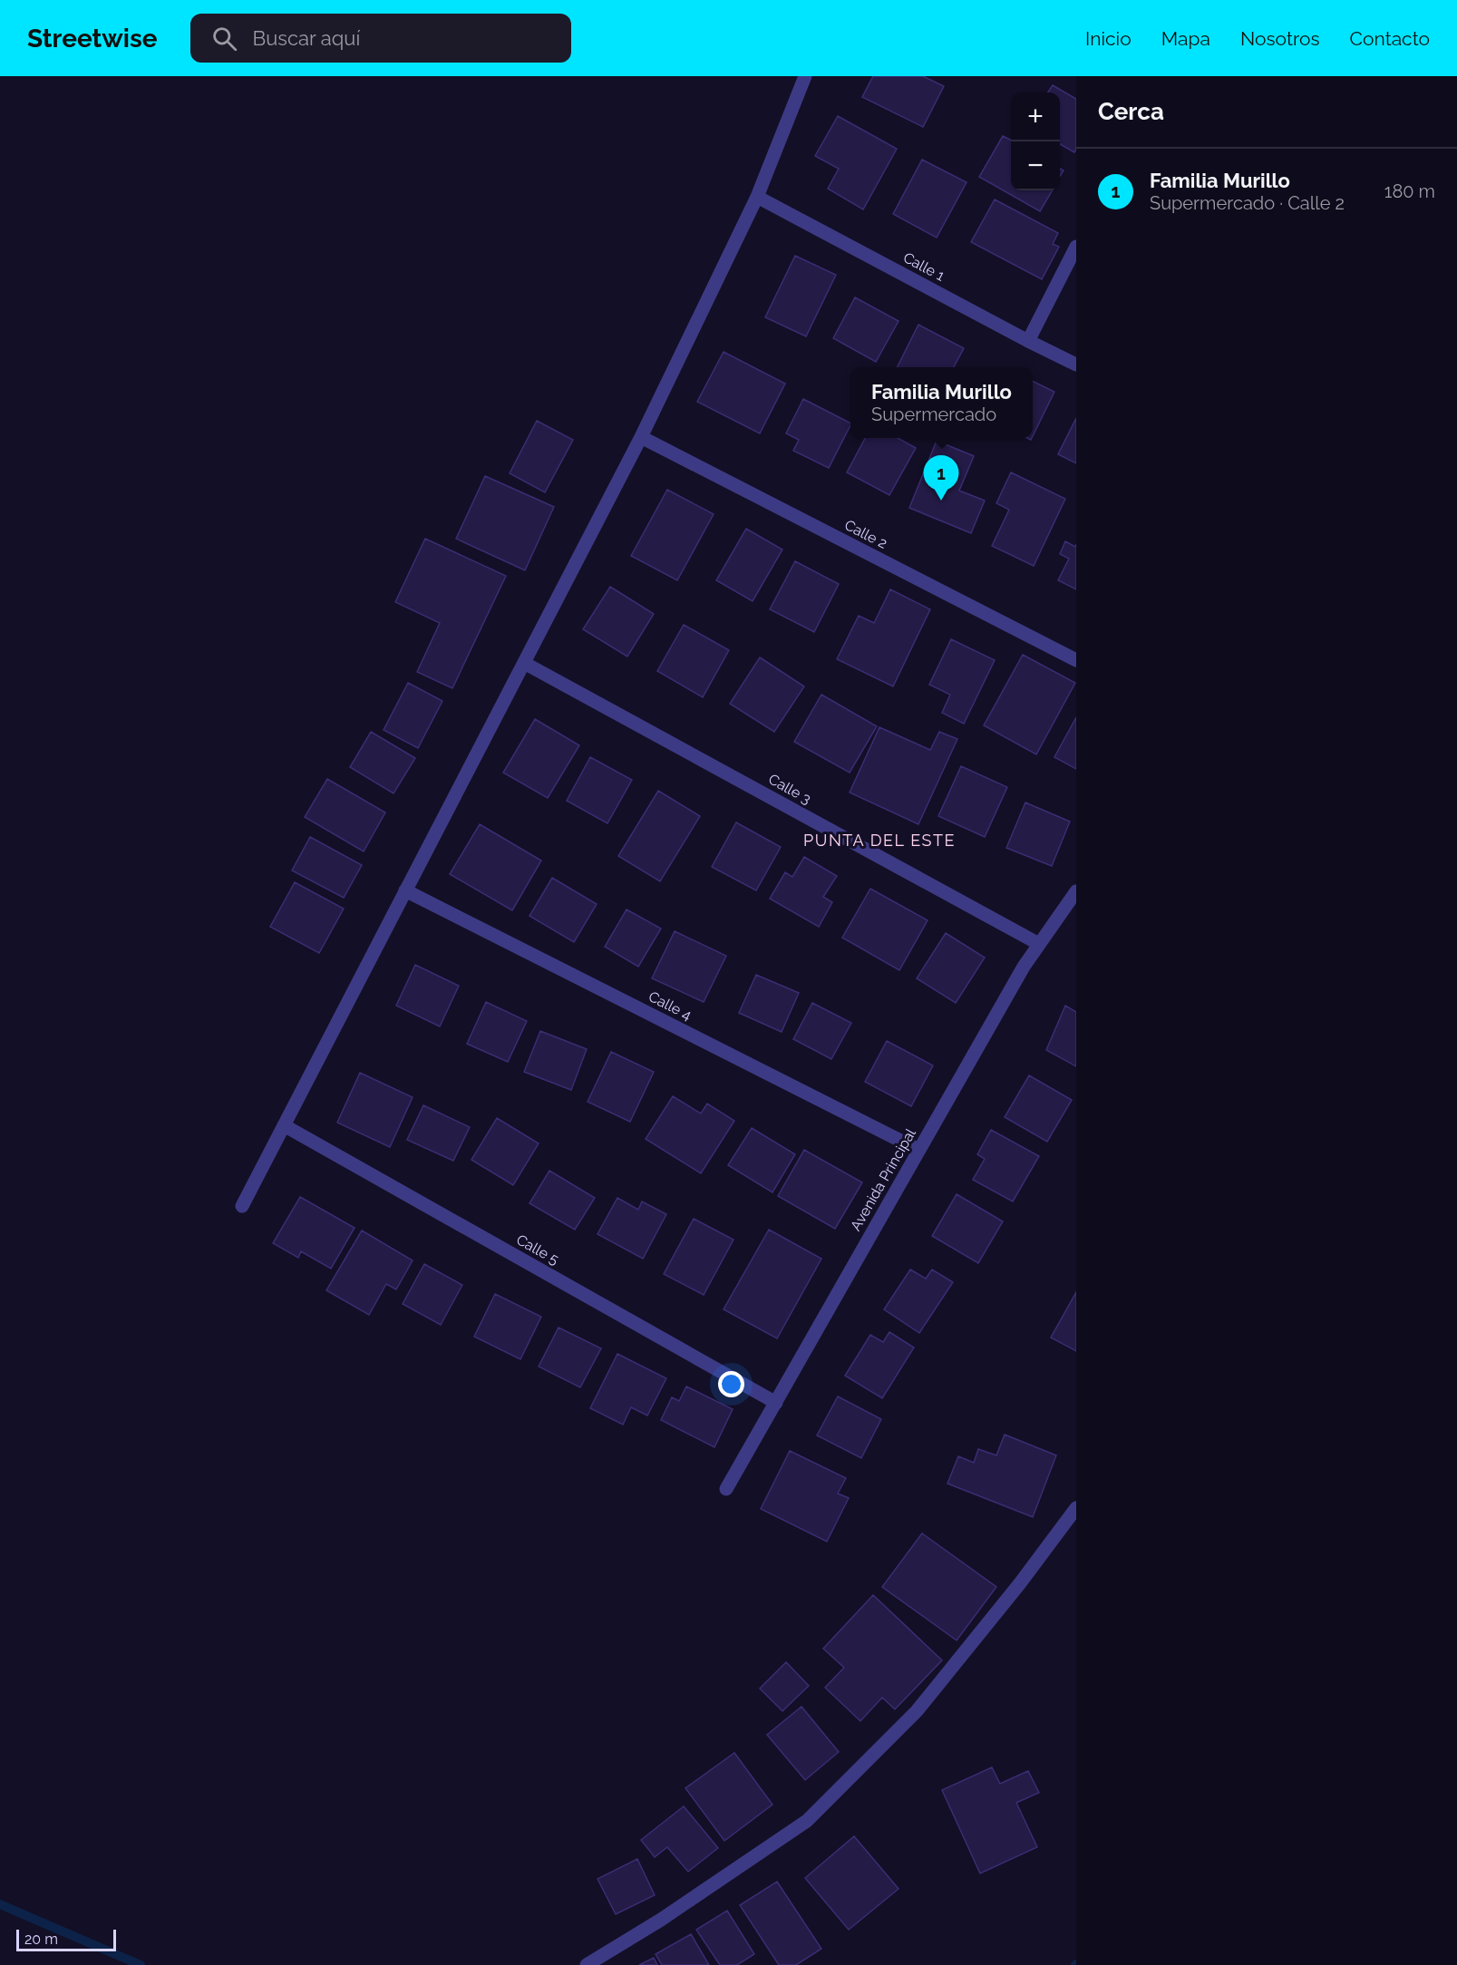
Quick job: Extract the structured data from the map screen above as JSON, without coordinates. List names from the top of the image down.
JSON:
{
  "streets": {
    "street": [
      "Calle 1",
      "Calle 2",
      "Calle 3",
      "Calle 4",
      "Avenida Principal",
      "Calle 5"
    ]
  },
  "crossings": [
    ["Calle 3", "Avenida Principal"],
    ["Calle 4", "Avenida Principal"],
    ["Avenida Principal", "Calle 5"]
  ],
  "districts": ["PUNTA DEL ESTE"],
  "scale_bar": "20 m",
  "page": {
    "header": "Streetwise",
    "search": "Buscar aquí",
    "nav": [
      "Inicio",
      "Mapa",
      "Nosotros",
      "Contacto"
    ],
    "heading": "Cerca",
    "map_buttons": ["+", "−"],
    "list": [
      {
        "mark": "1",
        "name": "Familia Murillo",
        "note": "Supermercado · Calle 2",
        "value": "180 m"
      }
    ],
    "popup": ["Familia Murillo", "Supermercado"],
    "pins": "1",
    "scale": "20 m"
  }
}
